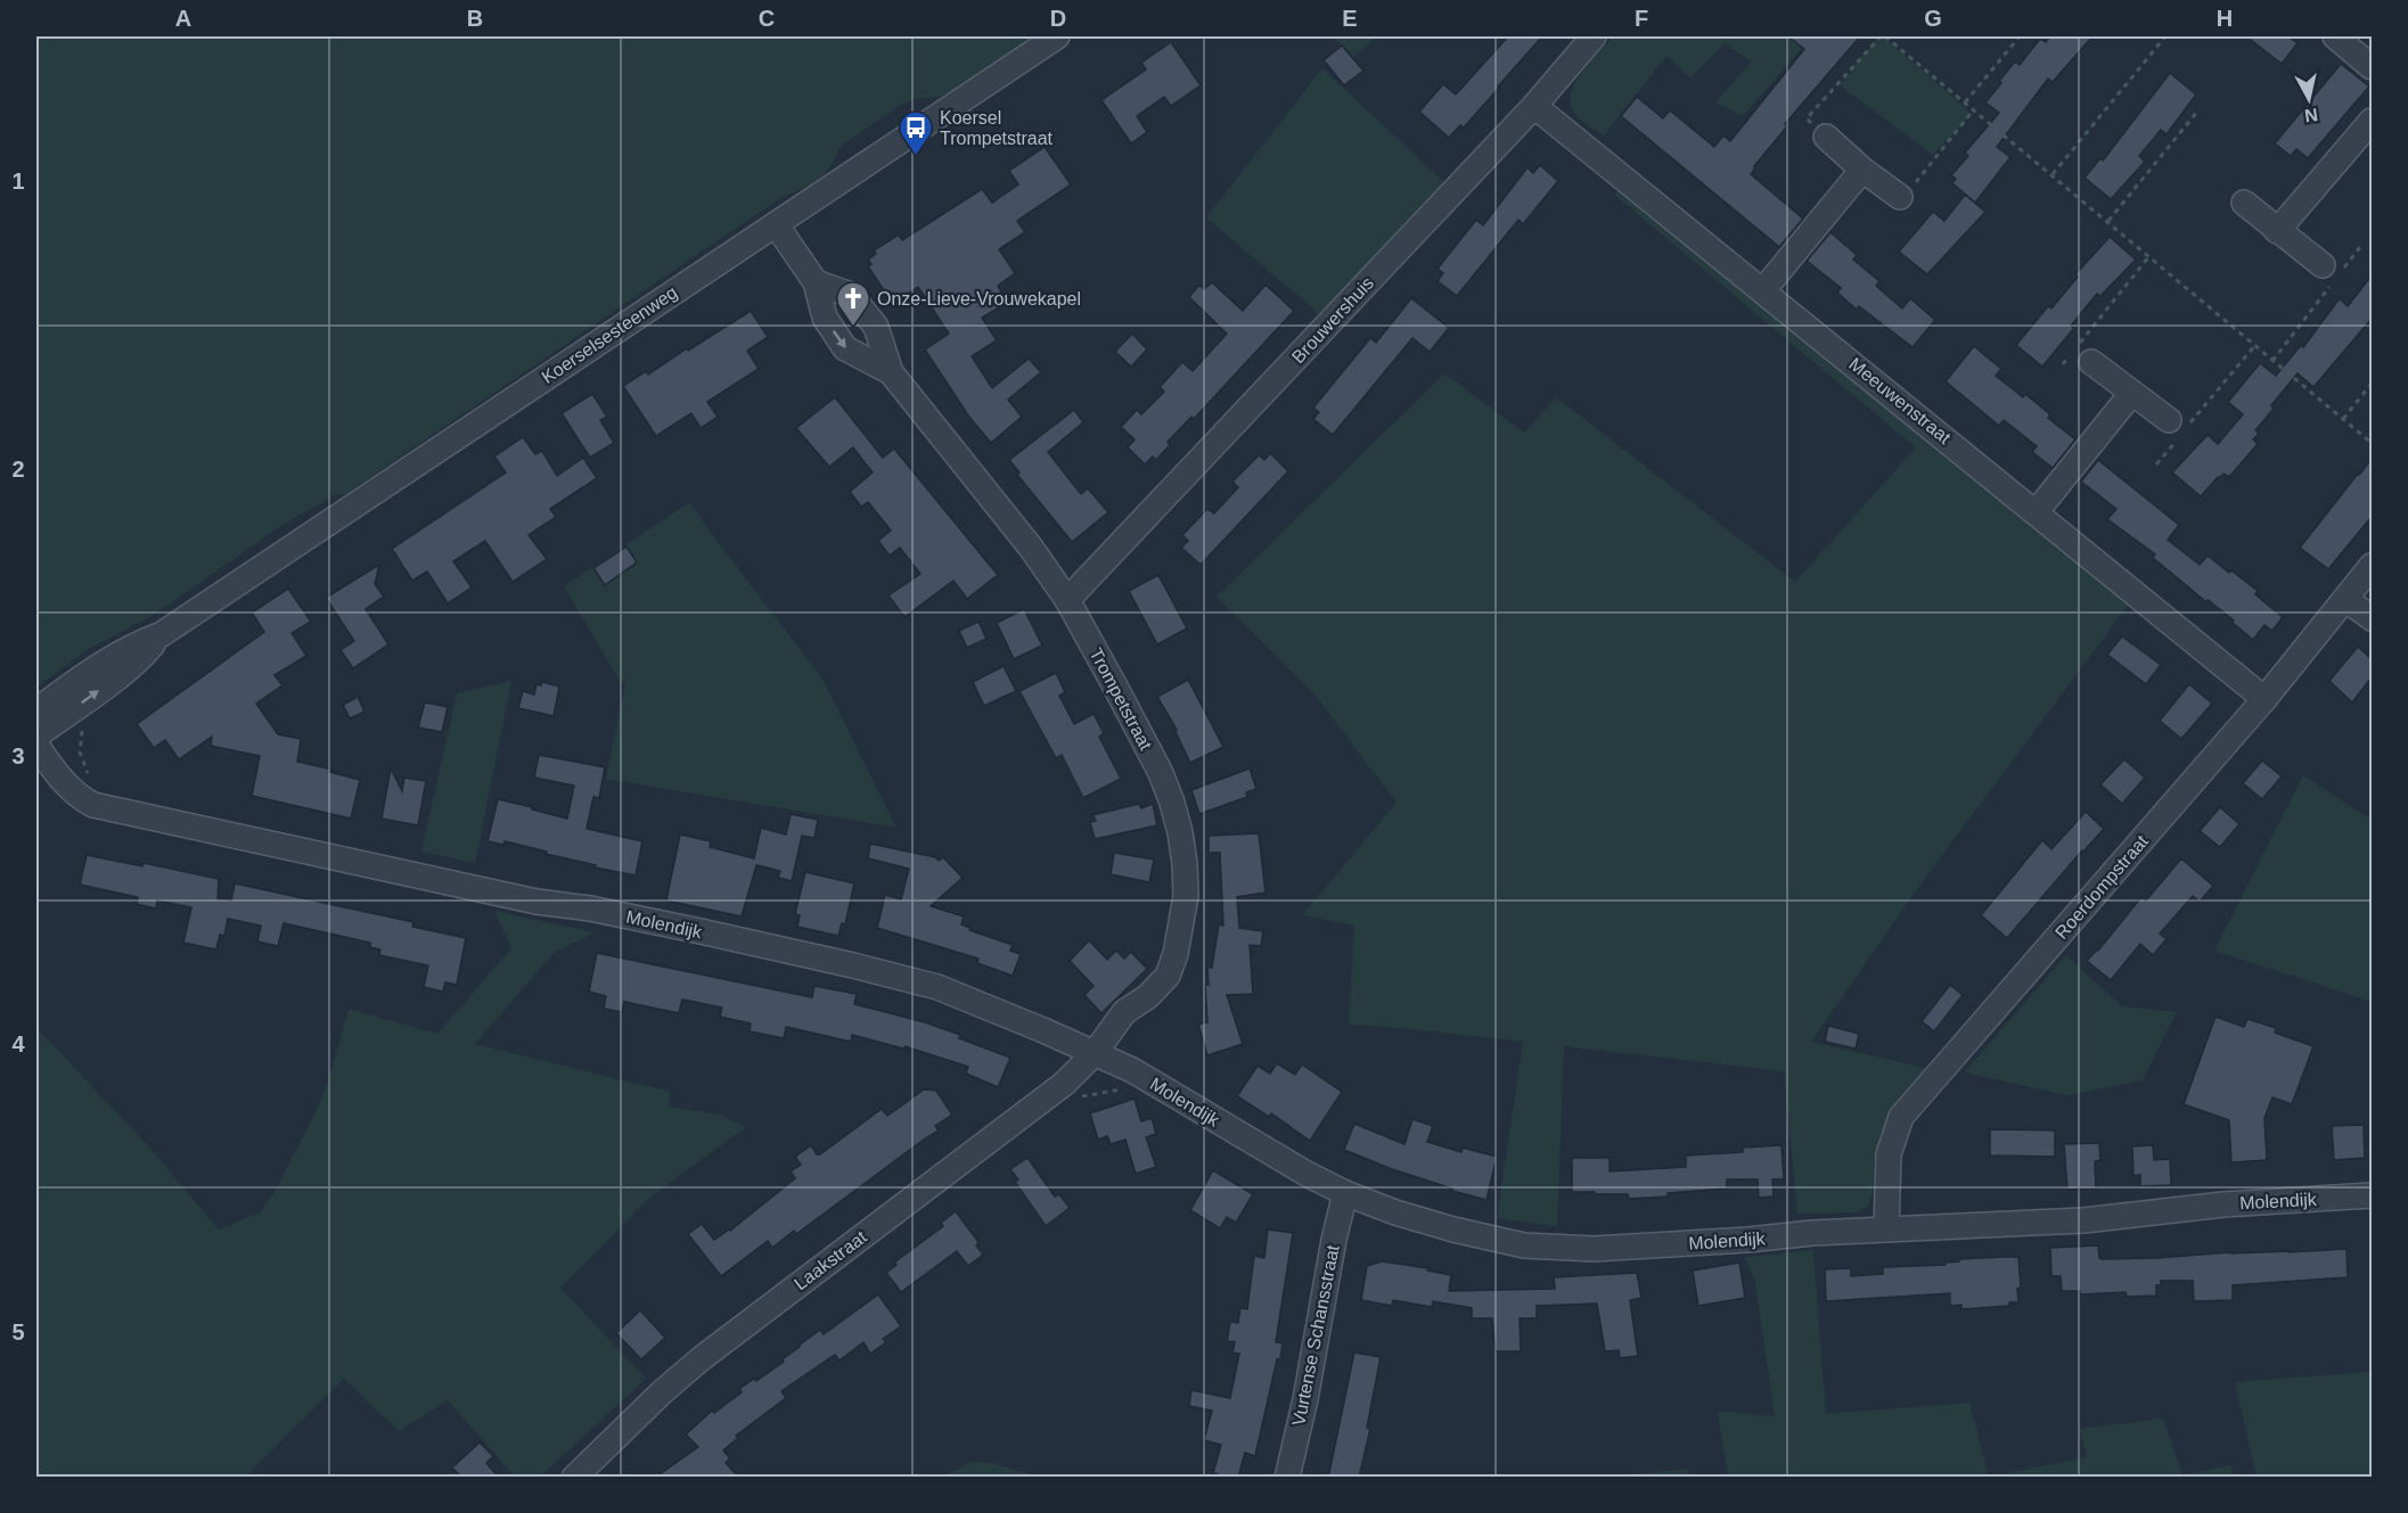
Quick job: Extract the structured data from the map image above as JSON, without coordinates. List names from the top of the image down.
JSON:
{
  "streets": {
    "street": [
      "Brouwershuis",
      "Koerselsesteenweg",
      "Meeuwenstraat",
      "Trompetstraat",
      "Roerdompstraat",
      "Molendijk",
      "Laakstraat",
      "Vurtense Schansstraat"
    ]
  },
  "crossings": [
    ["Brouwershuis", "Meeuwenstraat"],
    ["Brouwershuis", "Trompetstraat"],
    ["Koerselsesteenweg", "Trompetstraat"],
    ["Meeuwenstraat", "Roerdompstraat"],
    ["Trompetstraat", "Molendijk"],
    ["Trompetstraat", "Laakstraat"],
    ["Roerdompstraat", "Molendijk"],
    ["Molendijk", "Laakstraat"],
    ["Molendijk", "Vurtense Schansstraat"]
  ],
  "places": {
    "bus stop": ["Koersel Trompetstraat"],
    "church": ["Onze-Lieve-Vrouwekapel"]
  },
  "north": "bottom",
  "grid": {
    "columns": [
      "A",
      "B",
      "C",
      "D",
      "E",
      "F",
      "G",
      "H"
    ],
    "rows": [
      "1",
      "2",
      "3",
      "4",
      "5"
    ]
  }
}
